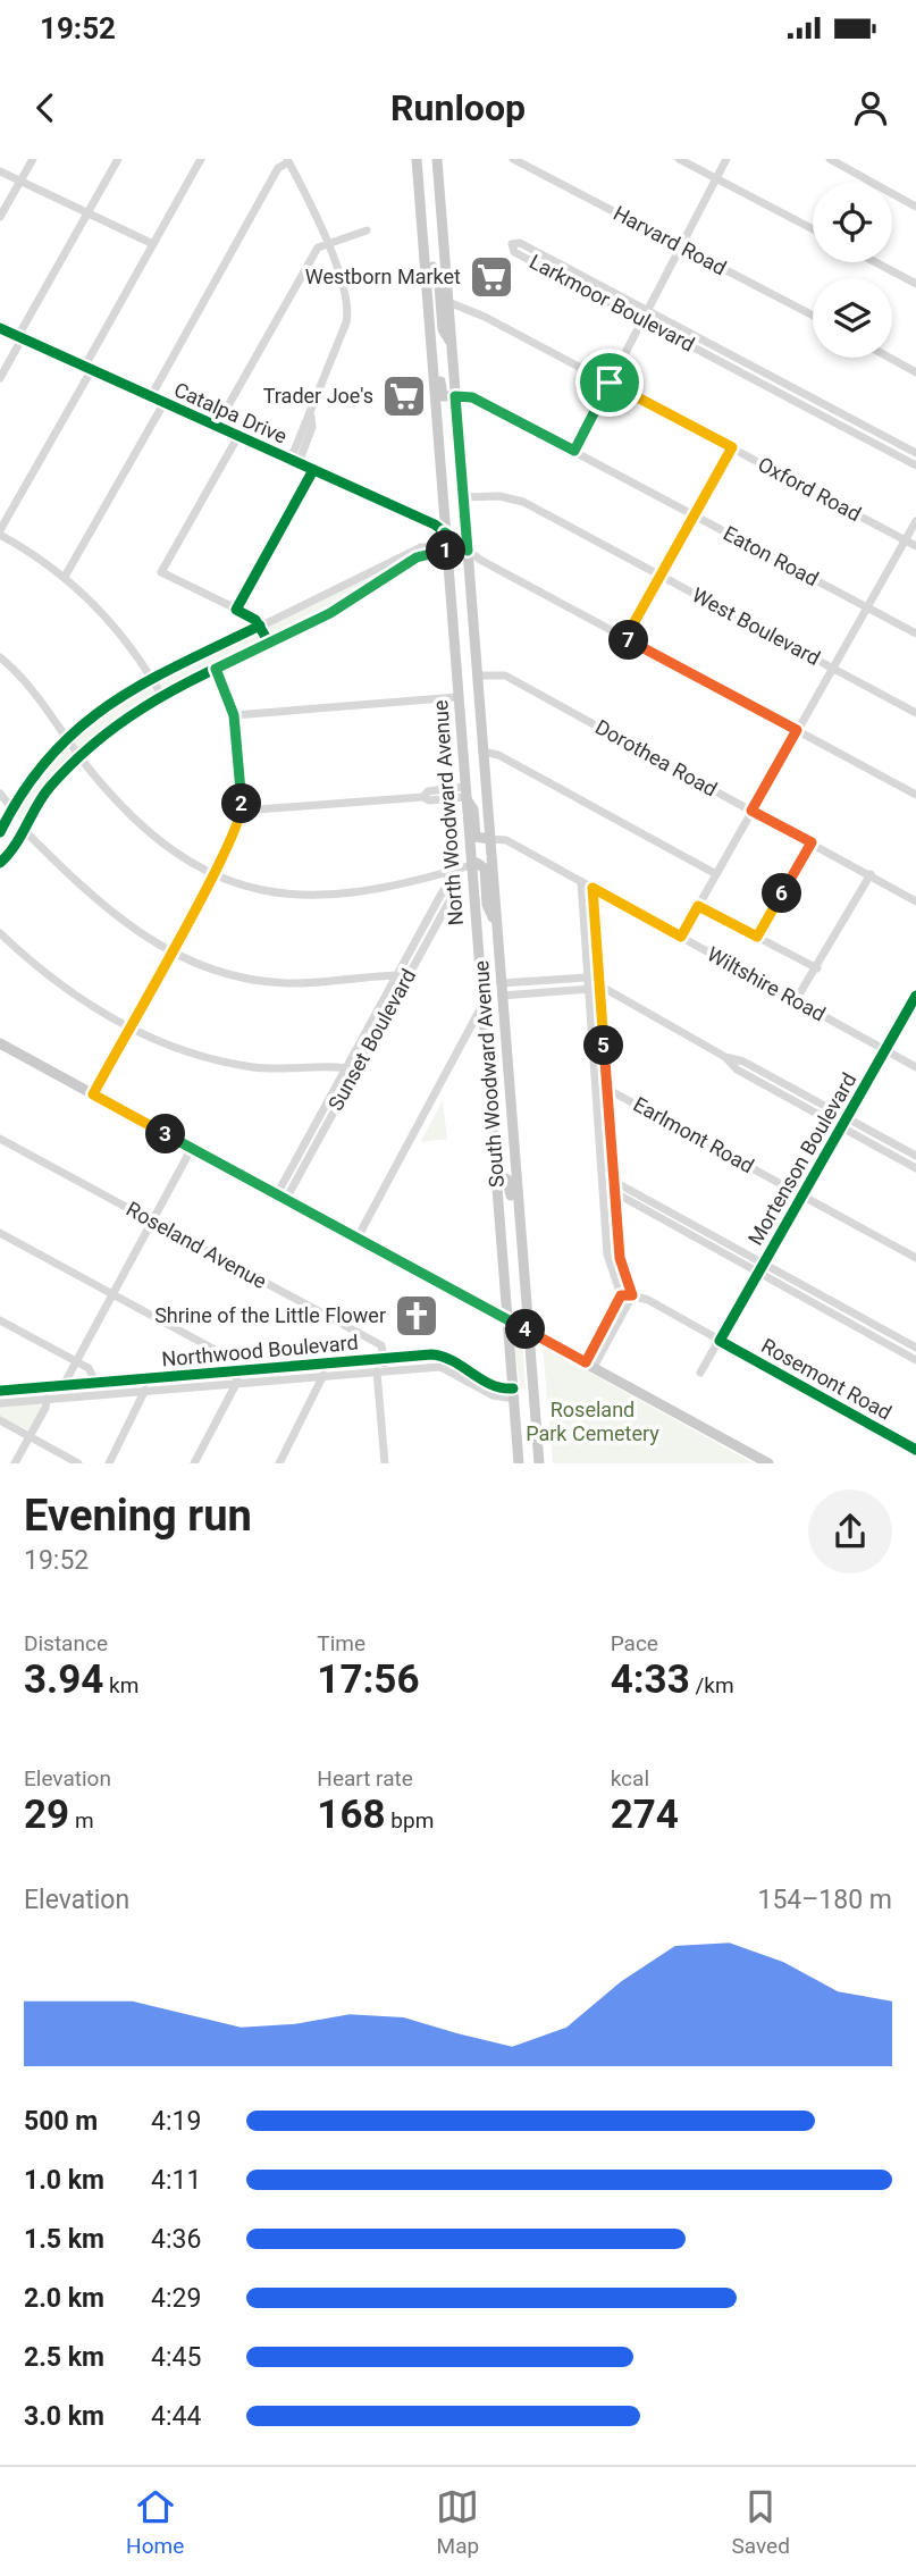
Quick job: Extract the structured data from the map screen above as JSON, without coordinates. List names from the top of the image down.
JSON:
{
  "streets": {
    "main road": ["North Woodward Avenue", "South Woodward Avenue"],
    "street": [
      "Harvard Road",
      "Larkmoor Boulevard",
      "Catalpa Drive",
      "Oxford Road",
      "Eaton Road",
      "West Boulevard",
      "Dorothea Road",
      "Wiltshire Road",
      "Sunset Boulevard",
      "Earlmont Road",
      "Mortenson Boulevard",
      "Roseland Avenue",
      "Northwood Boulevard",
      "Rosemont Road"
    ]
  },
  "crossings": [
    ["Catalpa Drive", "North Woodward Avenue"],
    ["Catalpa Drive", "South Woodward Avenue"],
    ["Oxford Road", "South Woodward Avenue"],
    ["Eaton Road", "South Woodward Avenue"],
    ["West Boulevard", "South Woodward Avenue"],
    ["Dorothea Road", "South Woodward Avenue"],
    ["North Woodward Avenue", "Northwood Boulevard"],
    ["Wiltshire Road", "South Woodward Avenue"],
    ["Wiltshire Road", "Mortenson Boulevard"],
    ["Earlmont Road", "Mortenson Boulevard"],
    ["Mortenson Boulevard", "Rosemont Road"],
    ["Roseland Avenue", "Northwood Boulevard"]
  ],
  "parks": ["Roseland Park Cemetery"],
  "places": {
    "supermarket": ["Westborn Market", "Trader Joe's"],
    "church": ["Shrine of the Little Flower"]
  },
  "page": {
    "status": "19:52",
    "header": "Runloop",
    "pins": [
      "1",
      "7",
      "2",
      "6",
      "5",
      "3",
      "4"
    ],
    "heading": ["Evening run", "19:52"],
    "stats": [
      ["Distance", "3.94 km"],
      ["Time", "17:56"],
      ["Pace", "4:33 /km"],
      ["Elevation", "29 m"],
      ["Heart rate", "168 bpm"],
      ["kcal", "274"]
    ],
    "chart": ["Elevation", "154–180 m"],
    "list": [
      {
        "name": "500 m",
        "note": "4:19"
      },
      {
        "name": "1.0 km",
        "note": "4:11"
      },
      {
        "name": "1.5 km",
        "note": "4:36"
      },
      {
        "name": "2.0 km",
        "note": "4:29"
      },
      {
        "name": "2.5 km",
        "note": "4:45"
      },
      {
        "name": "3.0 km",
        "note": "4:44"
      }
    ],
    "tabs": ["Home", "Map", "Saved"]
  }
}
